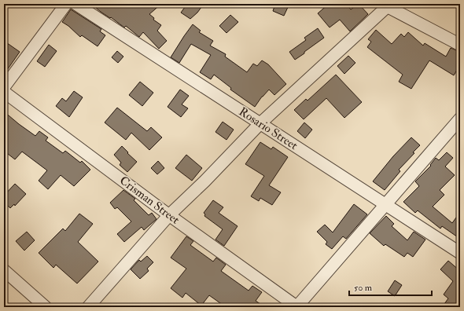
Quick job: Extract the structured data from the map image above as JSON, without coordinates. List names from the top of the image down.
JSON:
{
  "streets": {
    "street": ["Rosario Street", "Crisman Street"]
  },
  "scale_bar": "50 m"
}
